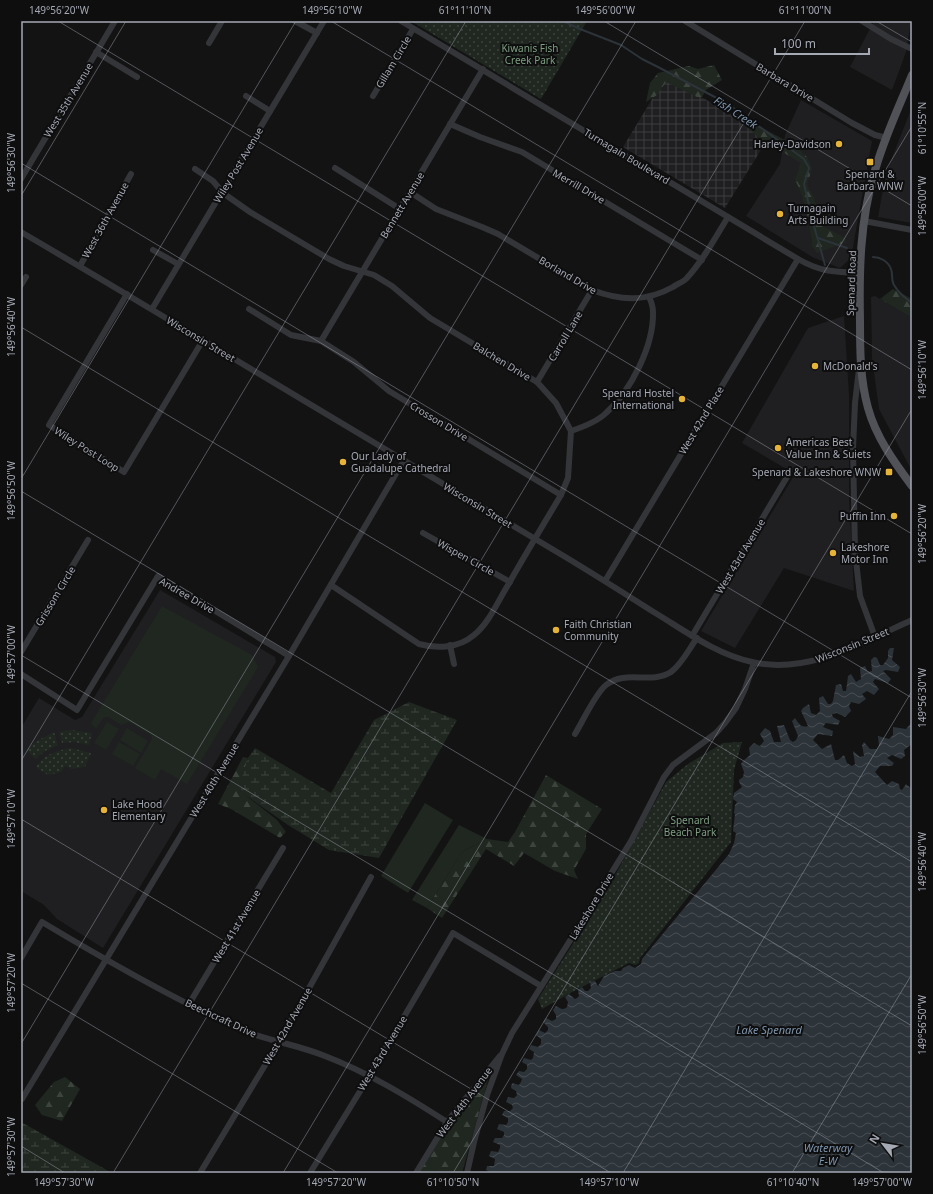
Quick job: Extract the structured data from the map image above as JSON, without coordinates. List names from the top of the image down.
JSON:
{
  "streets": {
    "main road": ["Spenard Road"],
    "street": [
      "Gillam Circle",
      "Barbara Drive",
      "West 35th Avenue",
      "Turnagain Boulevard",
      "Wiley Post Avenue",
      "Merrill Drive",
      "Bennett Avenue",
      "West 36th Avenue",
      "Borland Drive",
      "Carroll Lane",
      "Wisconsin Street",
      "Balchen Drive",
      "West 42nd Place",
      "Crosson Drive",
      "Wiley Post Loop",
      "West 43rd Avenue",
      "Wispen Circle",
      "Andree Drive",
      "Grissom Circle",
      "West 40th Avenue",
      "Lakeshore Drive",
      "West 41st Avenue",
      "Beechcraft Drive",
      "West 42nd Avenue",
      "West 44th Avenue"
    ]
  },
  "crossings": [
    ["Gillam Circle", "Turnagain Boulevard"],
    ["Barbara Drive", "Spenard Road"],
    ["Turnagain Boulevard", "Bennett Avenue"],
    ["Turnagain Boulevard", "Borland Drive"],
    ["Turnagain Boulevard", "Spenard Road"],
    ["Turnagain Boulevard", "West 42nd Place"],
    ["Wiley Post Avenue", "Wisconsin Street"],
    ["Wiley Post Avenue", "Balchen Drive"],
    ["Merrill Drive", "Bennett Avenue"],
    ["Merrill Drive", "Borland Drive"],
    ["Bennett Avenue", "Borland Drive"],
    ["Bennett Avenue", "Balchen Drive"],
    ["Bennett Avenue", "Crosson Drive"],
    ["West 36th Avenue", "Wisconsin Street"],
    ["Borland Drive", "Carroll Lane"],
    ["Carroll Lane", "Balchen Drive"],
    ["Wisconsin Street", "West 42nd Place"],
    ["Wisconsin Street", "Wiley Post Loop"],
    ["Wisconsin Street", "West 43rd Avenue"],
    ["Wisconsin Street", "West 40th Avenue"],
    ["Wisconsin Street", "Lakeshore Drive"],
    ["West 43rd Avenue", "Lakeshore Drive"],
    ["West 43rd Avenue", "Beechcraft Drive"],
    ["Andree Drive", "West 40th Avenue"],
    ["West 40th Avenue", "Beechcraft Drive"],
    ["Lakeshore Drive", "West 44th Avenue"],
    ["West 41st Avenue", "Beechcraft Drive"],
    ["Beechcraft Drive", "West 42nd Avenue"],
    ["Beechcraft Drive", "West 44th Avenue"]
  ],
  "water": ["Fish Creek", "Lake Spenard", "Waterway E-W"],
  "parks": ["Kiwanis Fish Creek Park", "Spenard Beach Park"],
  "places": {
    "other": [
      "Harley-Davidson",
      "Turnagain Arts Building",
      "McDonald's",
      "Spenard Hostel International",
      "Americas Best Value Inn & Suiets",
      "Our Lady of Guadalupe Cathedral",
      "Puffin Inn",
      "Lakeshore Motor Inn",
      "Faith Christian Community",
      "Lake Hood Elementary"
    ],
    "transit": ["Spenard & Barbara WNW", "Spenard & Lakeshore WNW"]
  },
  "scale_bar": "100 m",
  "north": "top left",
  "coordinates": [
    "149°56'20\"W",
    "149°56'10\"W",
    "61°11'10\"N",
    "149°56'00\"W",
    "61°11'00\"N",
    "61°10'55\"N",
    "149°56'30\"W",
    "149°56'40\"W",
    "149°56'50\"W",
    "149°57'00\"W",
    "149°57'10\"W",
    "149°57'20\"W",
    "149°57'30\"W",
    "61°10'50\"N",
    "61°10'40\"N"
  ]
}
